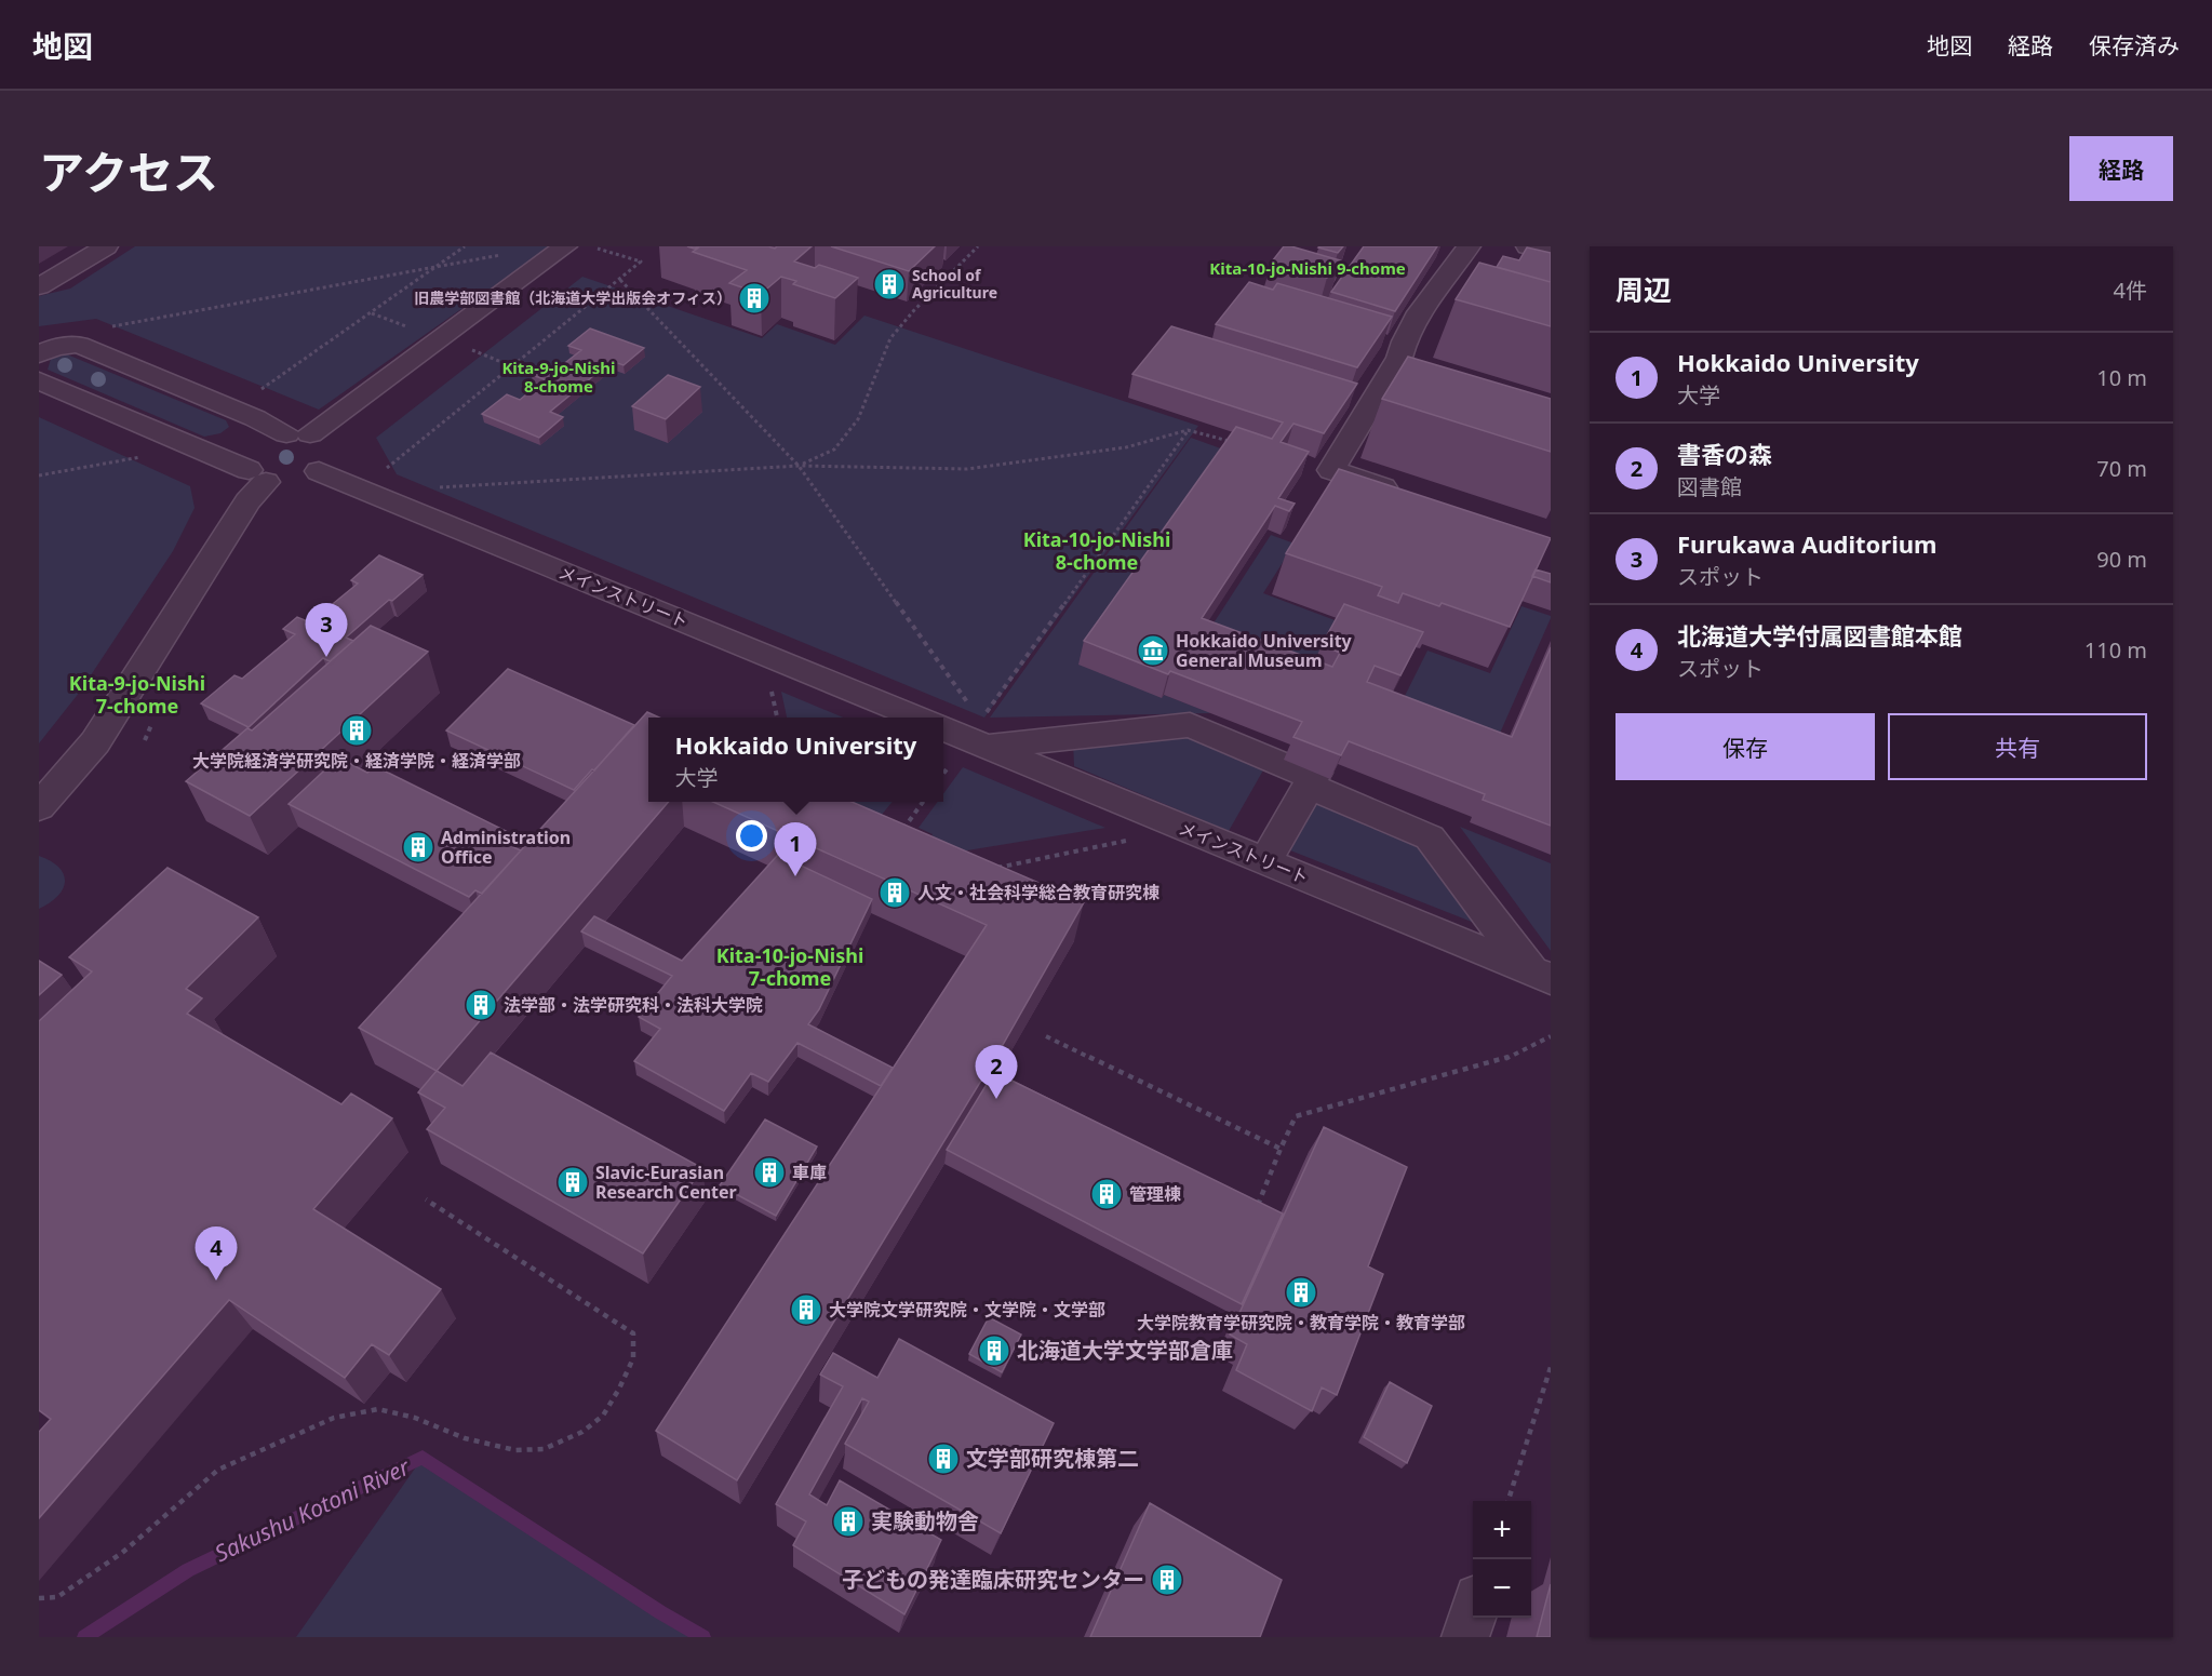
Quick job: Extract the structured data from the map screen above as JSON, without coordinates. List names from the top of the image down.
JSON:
{
  "streets": {
    "street": ["メインストリート"]
  },
  "districts": [
    "Kita-10-jo-Nishi 9-chome",
    "Kita-9-jo-Nishi 8-chome",
    "Kita-10-jo-Nishi 8-chome",
    "Kita-9-jo-Nishi 7-chome",
    "Kita-10-jo-Nishi 7-chome"
  ],
  "water": ["Sakushu Kotoni River"],
  "places": {
    "building": [
      "School of Agriculture",
      "旧農学部図書館（北海道大学出版会オフィス）",
      "大学院経済学研究院・経済学院・経済学部",
      "Administration Office",
      "人文・社会科学総合教育研究棟",
      "法学部・法学研究科・法科大学院",
      "車庫",
      "Slavic-Eurasian Research Center",
      "管理棟",
      "大学院教育学研究院・教育学院・教育学部",
      "大学院文学研究院・文学院・文学部",
      "北海道大学文学部倉庫",
      "文学部研究棟第二",
      "実験動物舎",
      "子どもの発達臨床研究センター"
    ],
    "museum": ["Hokkaido University General Museum"]
  },
  "page": {
    "header": "地図",
    "nav": ["地図", "経路", "保存済み"],
    "title": "アクセス",
    "buttons": [
      "経路",
      ["保存", "共有"]
    ],
    "heading": ["周辺", "4件"],
    "list": [
      {
        "mark": "1",
        "name": "Hokkaido University",
        "note": "大学",
        "value": "10 m"
      },
      {
        "mark": "2",
        "name": "書香の森",
        "note": "図書館",
        "value": "70 m"
      },
      {
        "mark": "3",
        "name": "Furukawa Auditorium",
        "note": "スポット",
        "value": "90 m"
      },
      {
        "mark": "4",
        "name": "北海道大学付属図書館本館",
        "note": "スポット",
        "value": "110 m"
      }
    ],
    "pins": [
      "3",
      "1",
      "2",
      "4"
    ],
    "popup": ["Hokkaido University", "大学"],
    "map_buttons": ["+", "−"]
  }
}
